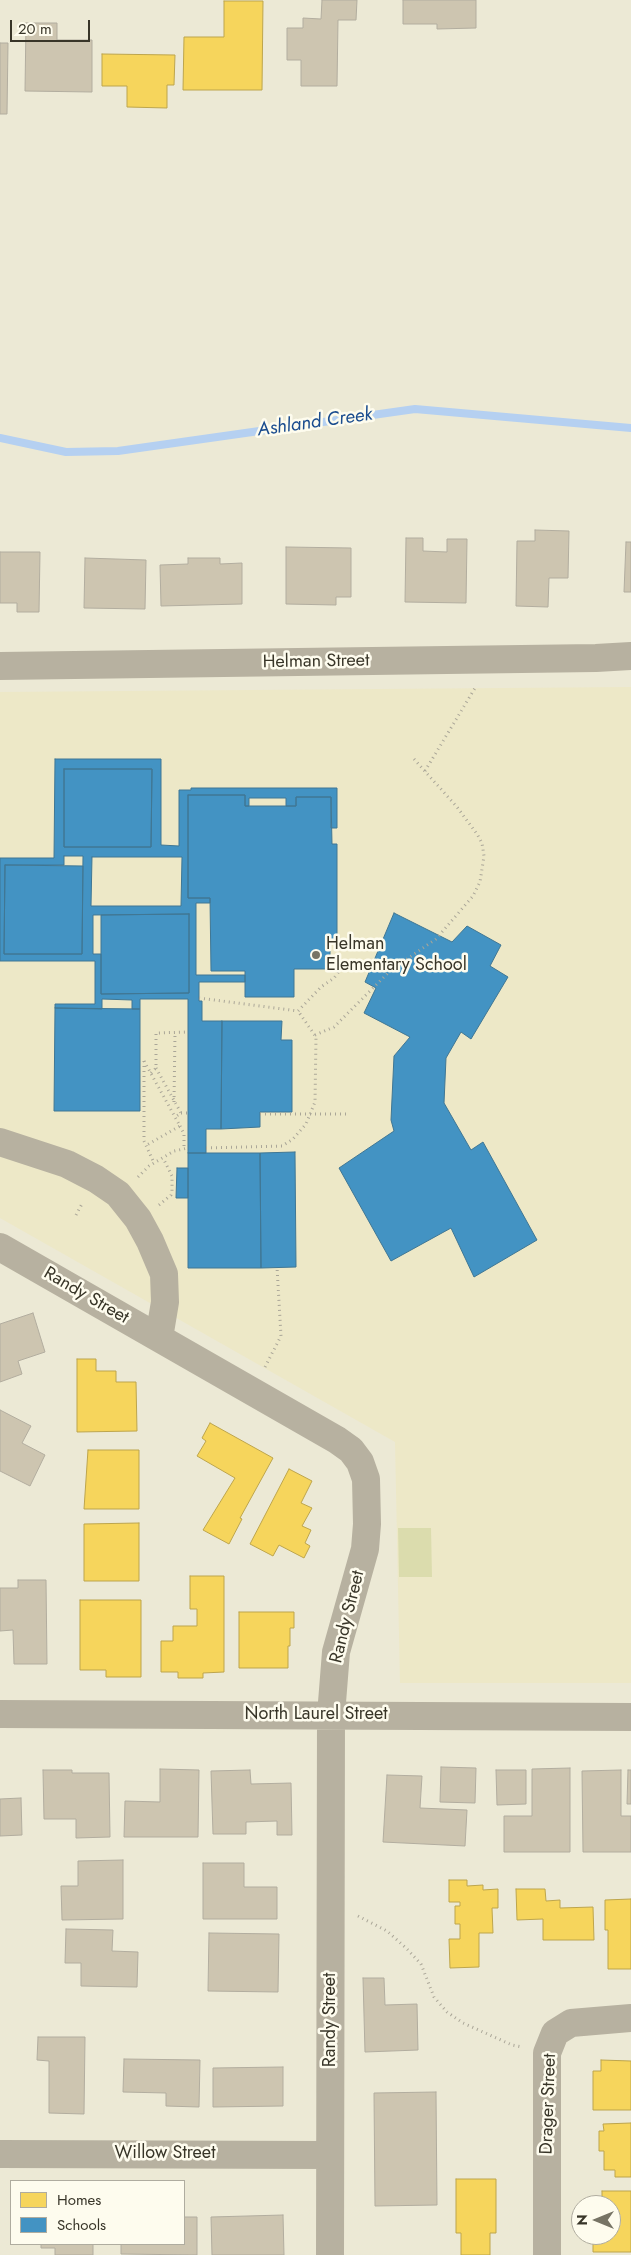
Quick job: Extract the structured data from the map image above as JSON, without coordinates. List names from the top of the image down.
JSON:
{
  "streets": {
    "street": [
      "Helman Street",
      "Randy Street",
      "North Laurel Street",
      "Drager Street",
      "Willow Street"
    ]
  },
  "crossings": [
    ["Randy Street", "North Laurel Street"],
    ["Randy Street", "Willow Street"]
  ],
  "water": ["Ashland Creek"],
  "places": ["Helman Elementary School"],
  "legend": ["Homes", "Schools"],
  "scale_bar": "20 m",
  "north": "left"
}
